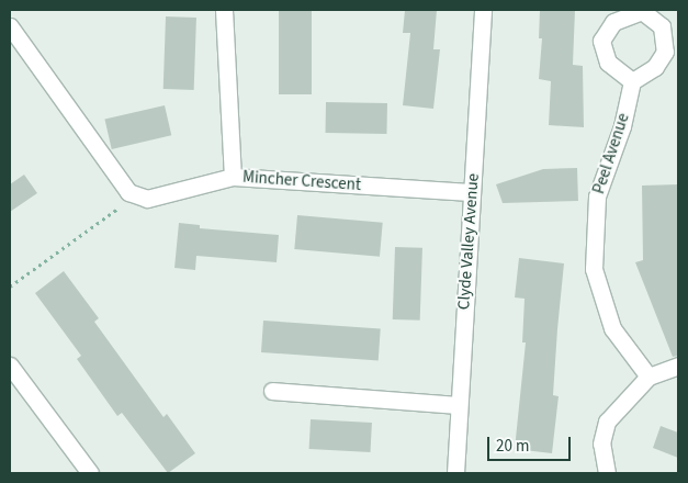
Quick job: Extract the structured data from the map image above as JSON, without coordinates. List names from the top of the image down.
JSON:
{
  "streets": {
    "street": ["Peel Avenue", "Mincher Crescent", "Clyde Valley Avenue"]
  },
  "crossings": [
    ["Mincher Crescent", "Clyde Valley Avenue"]
  ],
  "scale_bar": "20 m"
}
